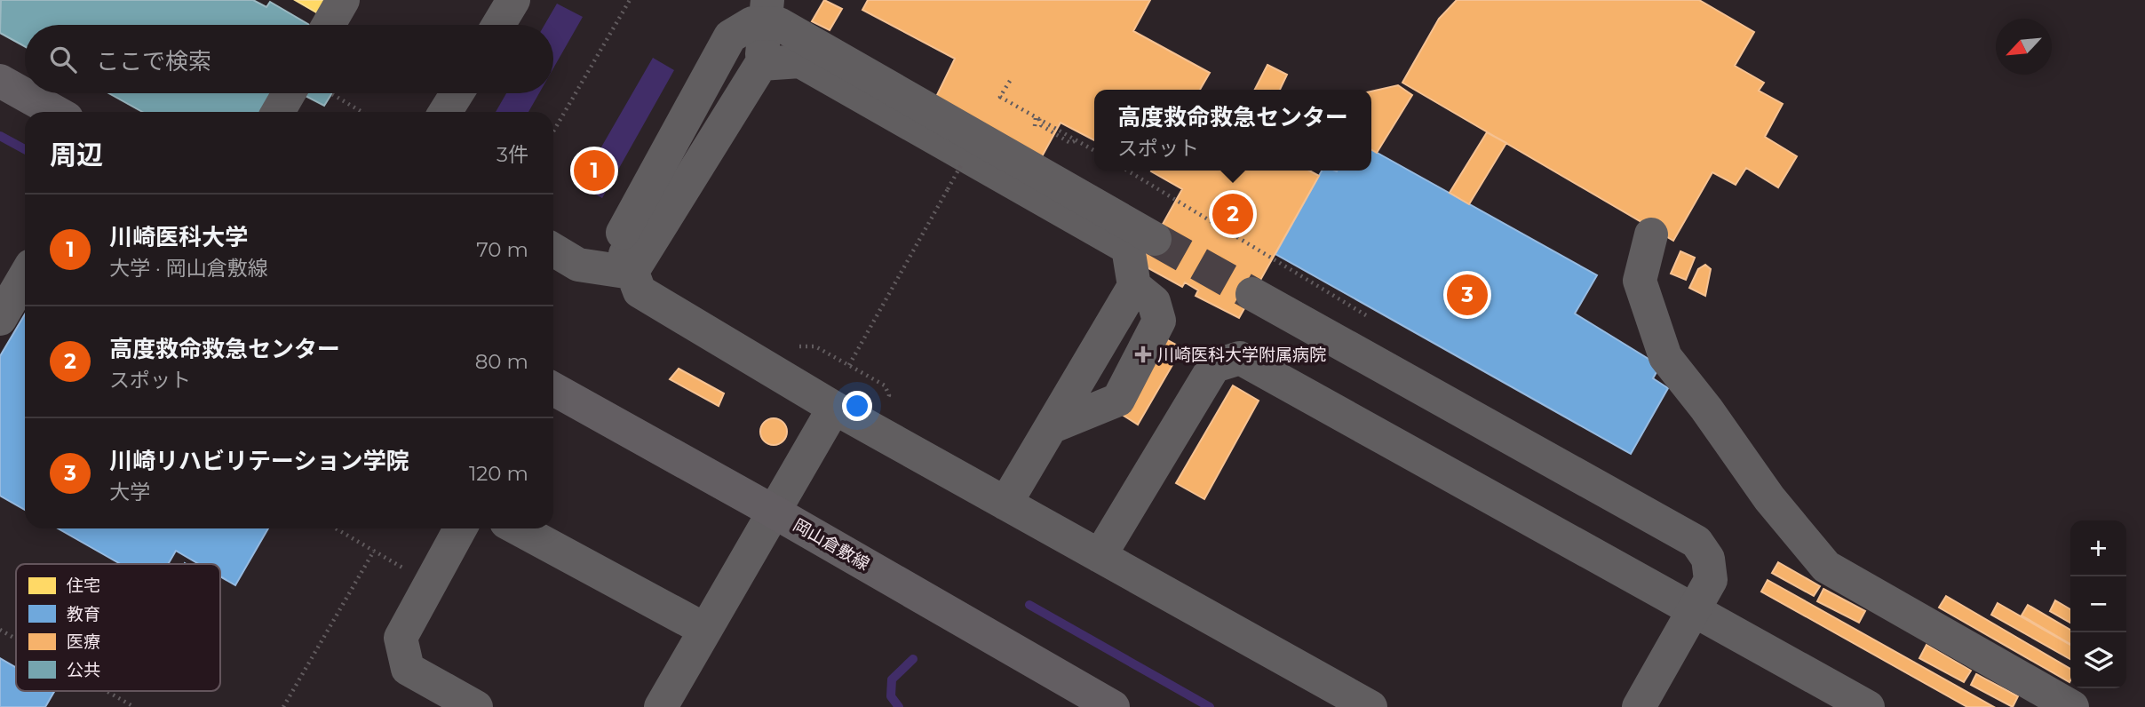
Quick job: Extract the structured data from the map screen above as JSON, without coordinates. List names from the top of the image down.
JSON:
{
  "streets": {
    "main road": ["岡山倉敷線"]
  },
  "places": {
    "health": ["川崎医科大学附属病院"]
  },
  "legend": [
    "住宅",
    "教育",
    "医療",
    "公共"
  ],
  "north": "bottom left",
  "page": {
    "search": "ここで検索",
    "popup": ["高度救命救急センター", "スポット"],
    "heading": ["周辺", "3件"],
    "pins": ["1", "2", "3"],
    "list": [
      {
        "mark": "1",
        "name": "川崎医科大学",
        "note": "大学 · 岡山倉敷線",
        "value": "70 m"
      },
      {
        "mark": "2",
        "name": "高度救命救急センター",
        "note": "スポット",
        "value": "80 m"
      },
      {
        "mark": "3",
        "name": "川崎リハビリテーション学院",
        "note": "大学",
        "value": "120 m"
      }
    ],
    "map_buttons": ["+", "−"]
  }
}
